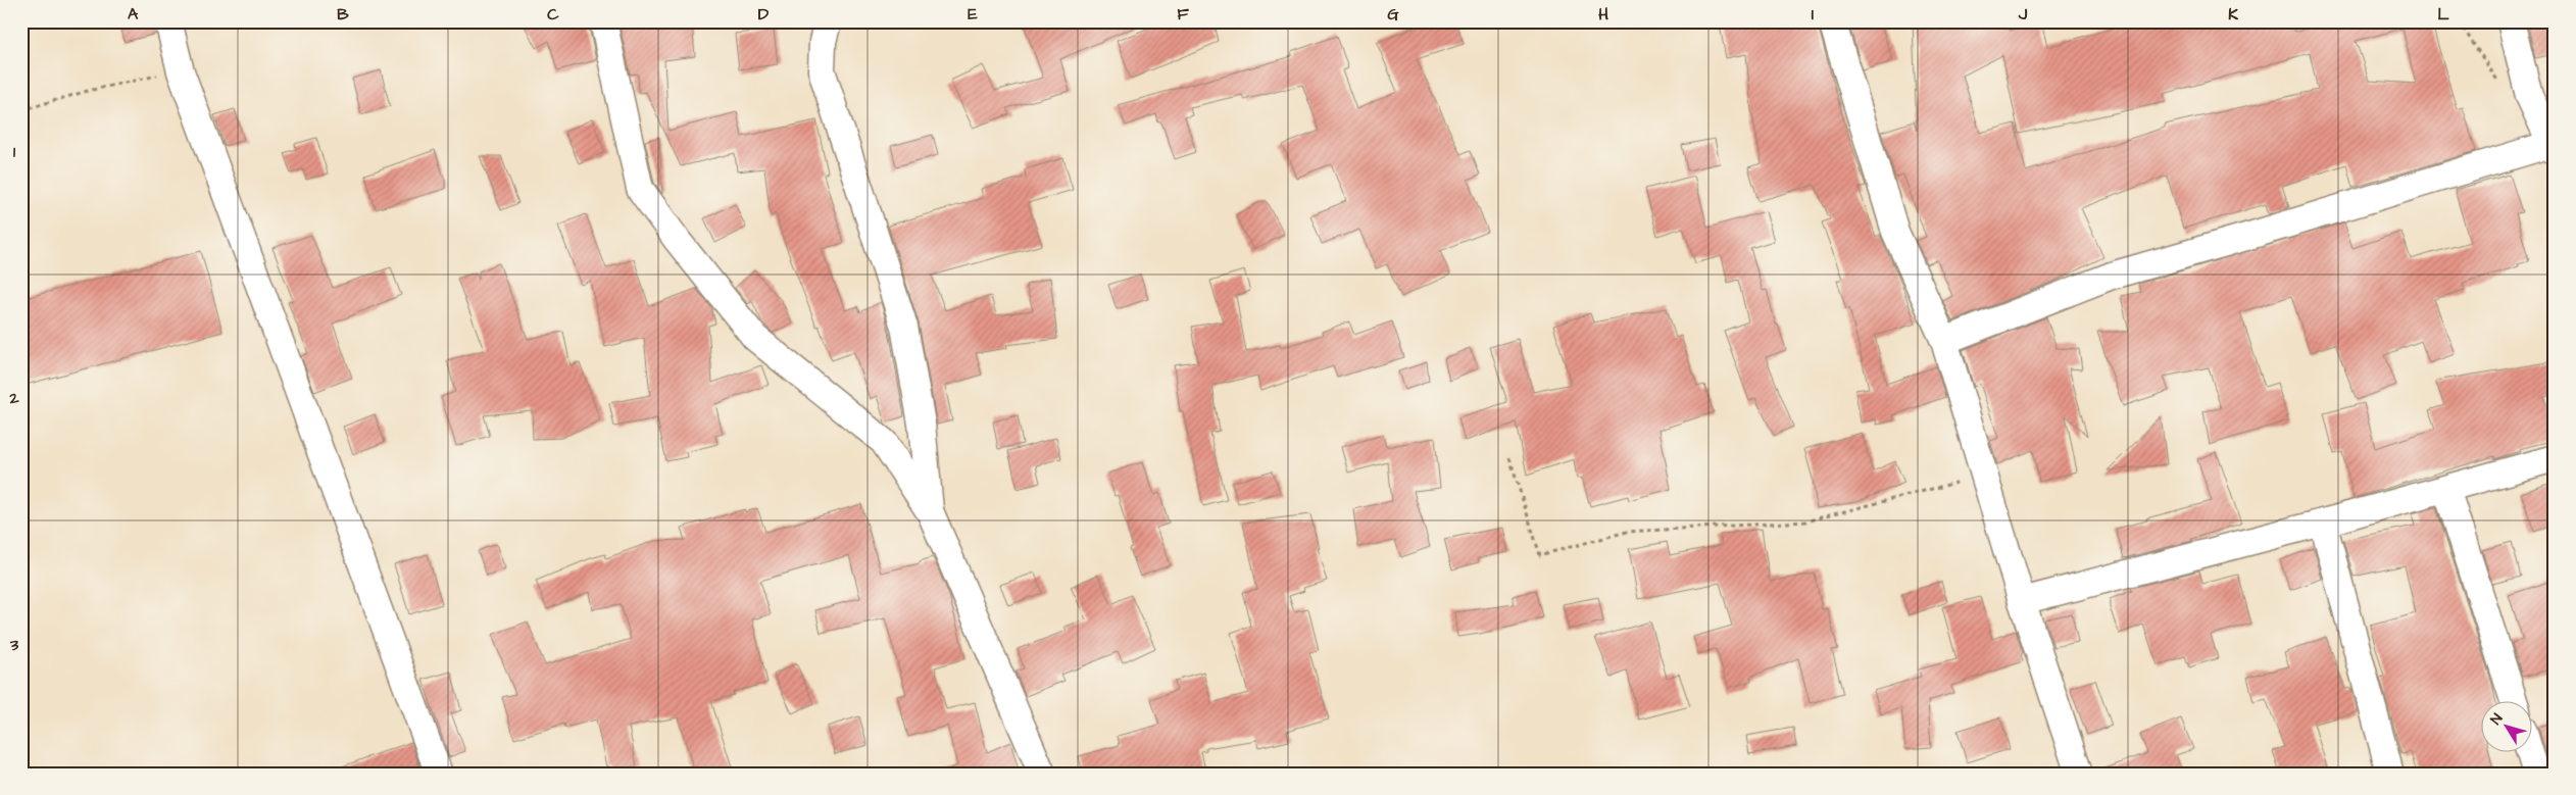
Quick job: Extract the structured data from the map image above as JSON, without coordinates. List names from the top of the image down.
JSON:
{
  "north": "top left",
  "grid": {
    "columns": [
      "A",
      "B",
      "C",
      "D",
      "E",
      "F",
      "G",
      "H",
      "I",
      "J",
      "K",
      "L"
    ],
    "rows": ["1", "2", "3"]
  }
}
